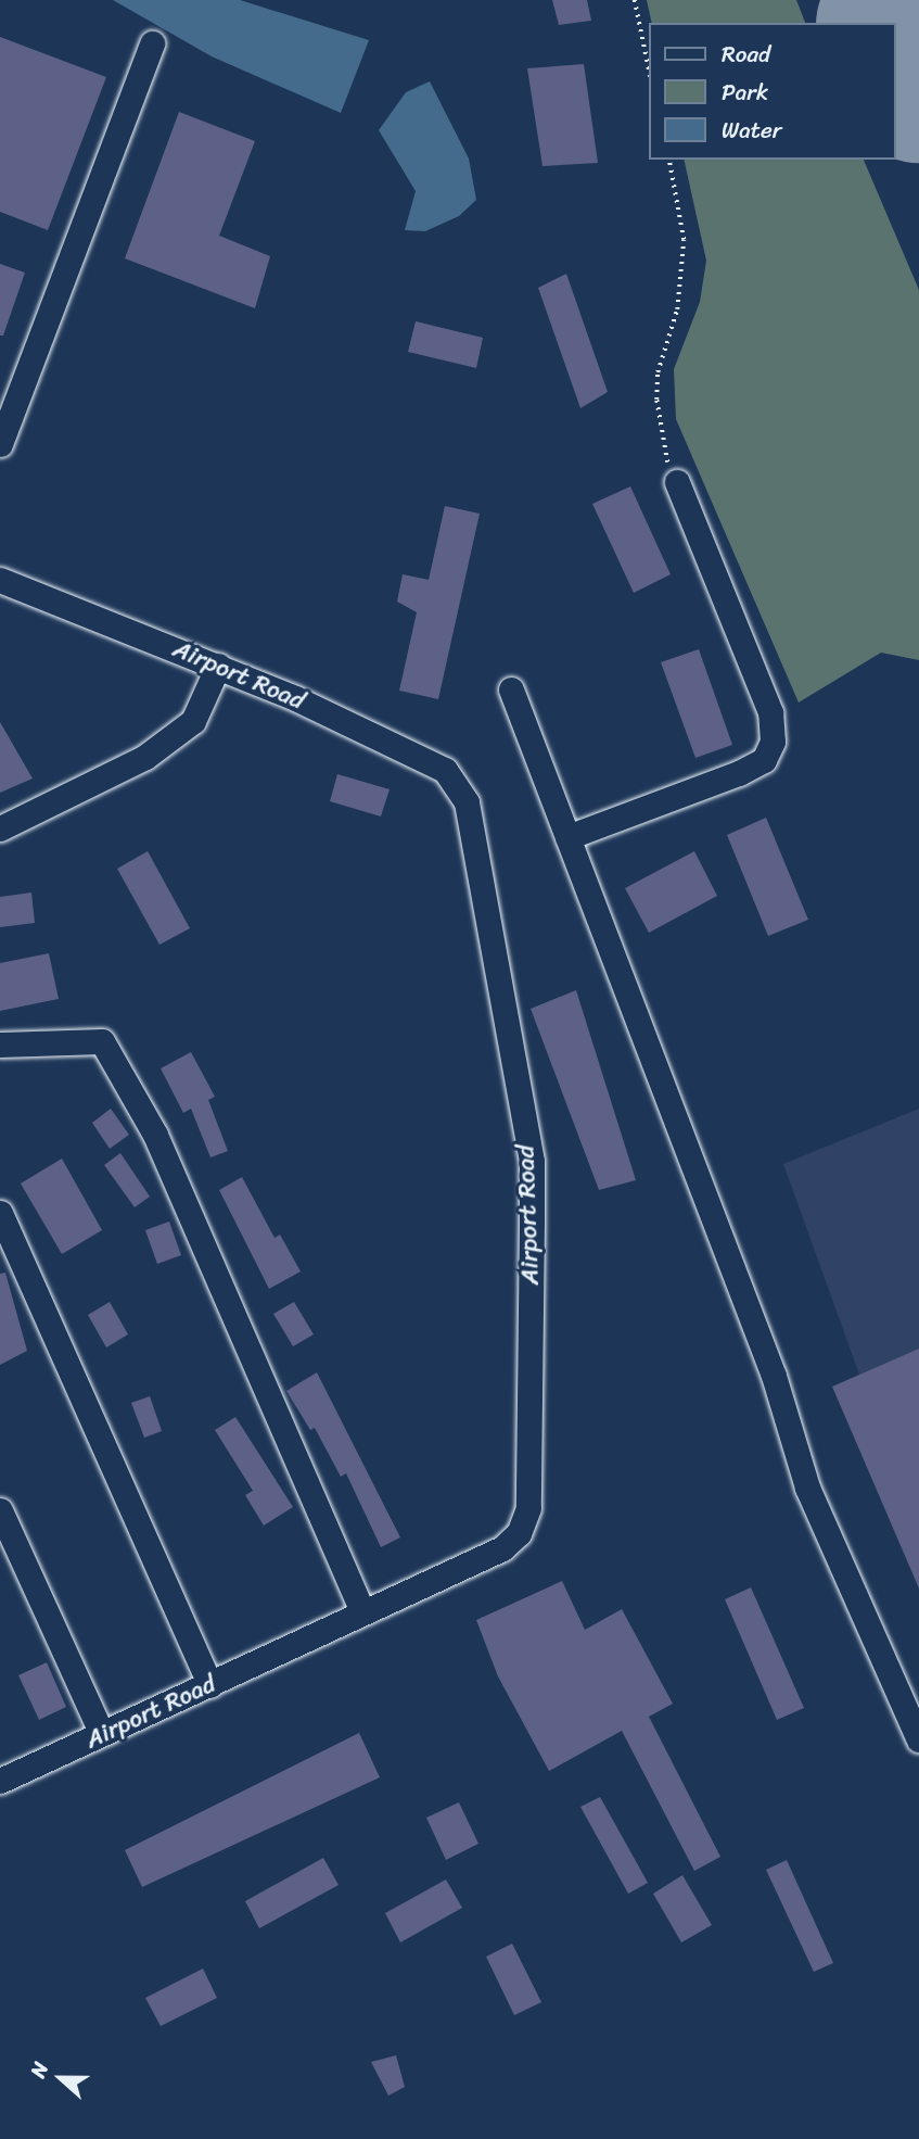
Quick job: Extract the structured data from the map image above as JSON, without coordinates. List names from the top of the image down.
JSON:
{
  "streets": {
    "street": ["Airport Road"]
  },
  "legend": ["Road", "Park", "Water"],
  "north": "left"
}
